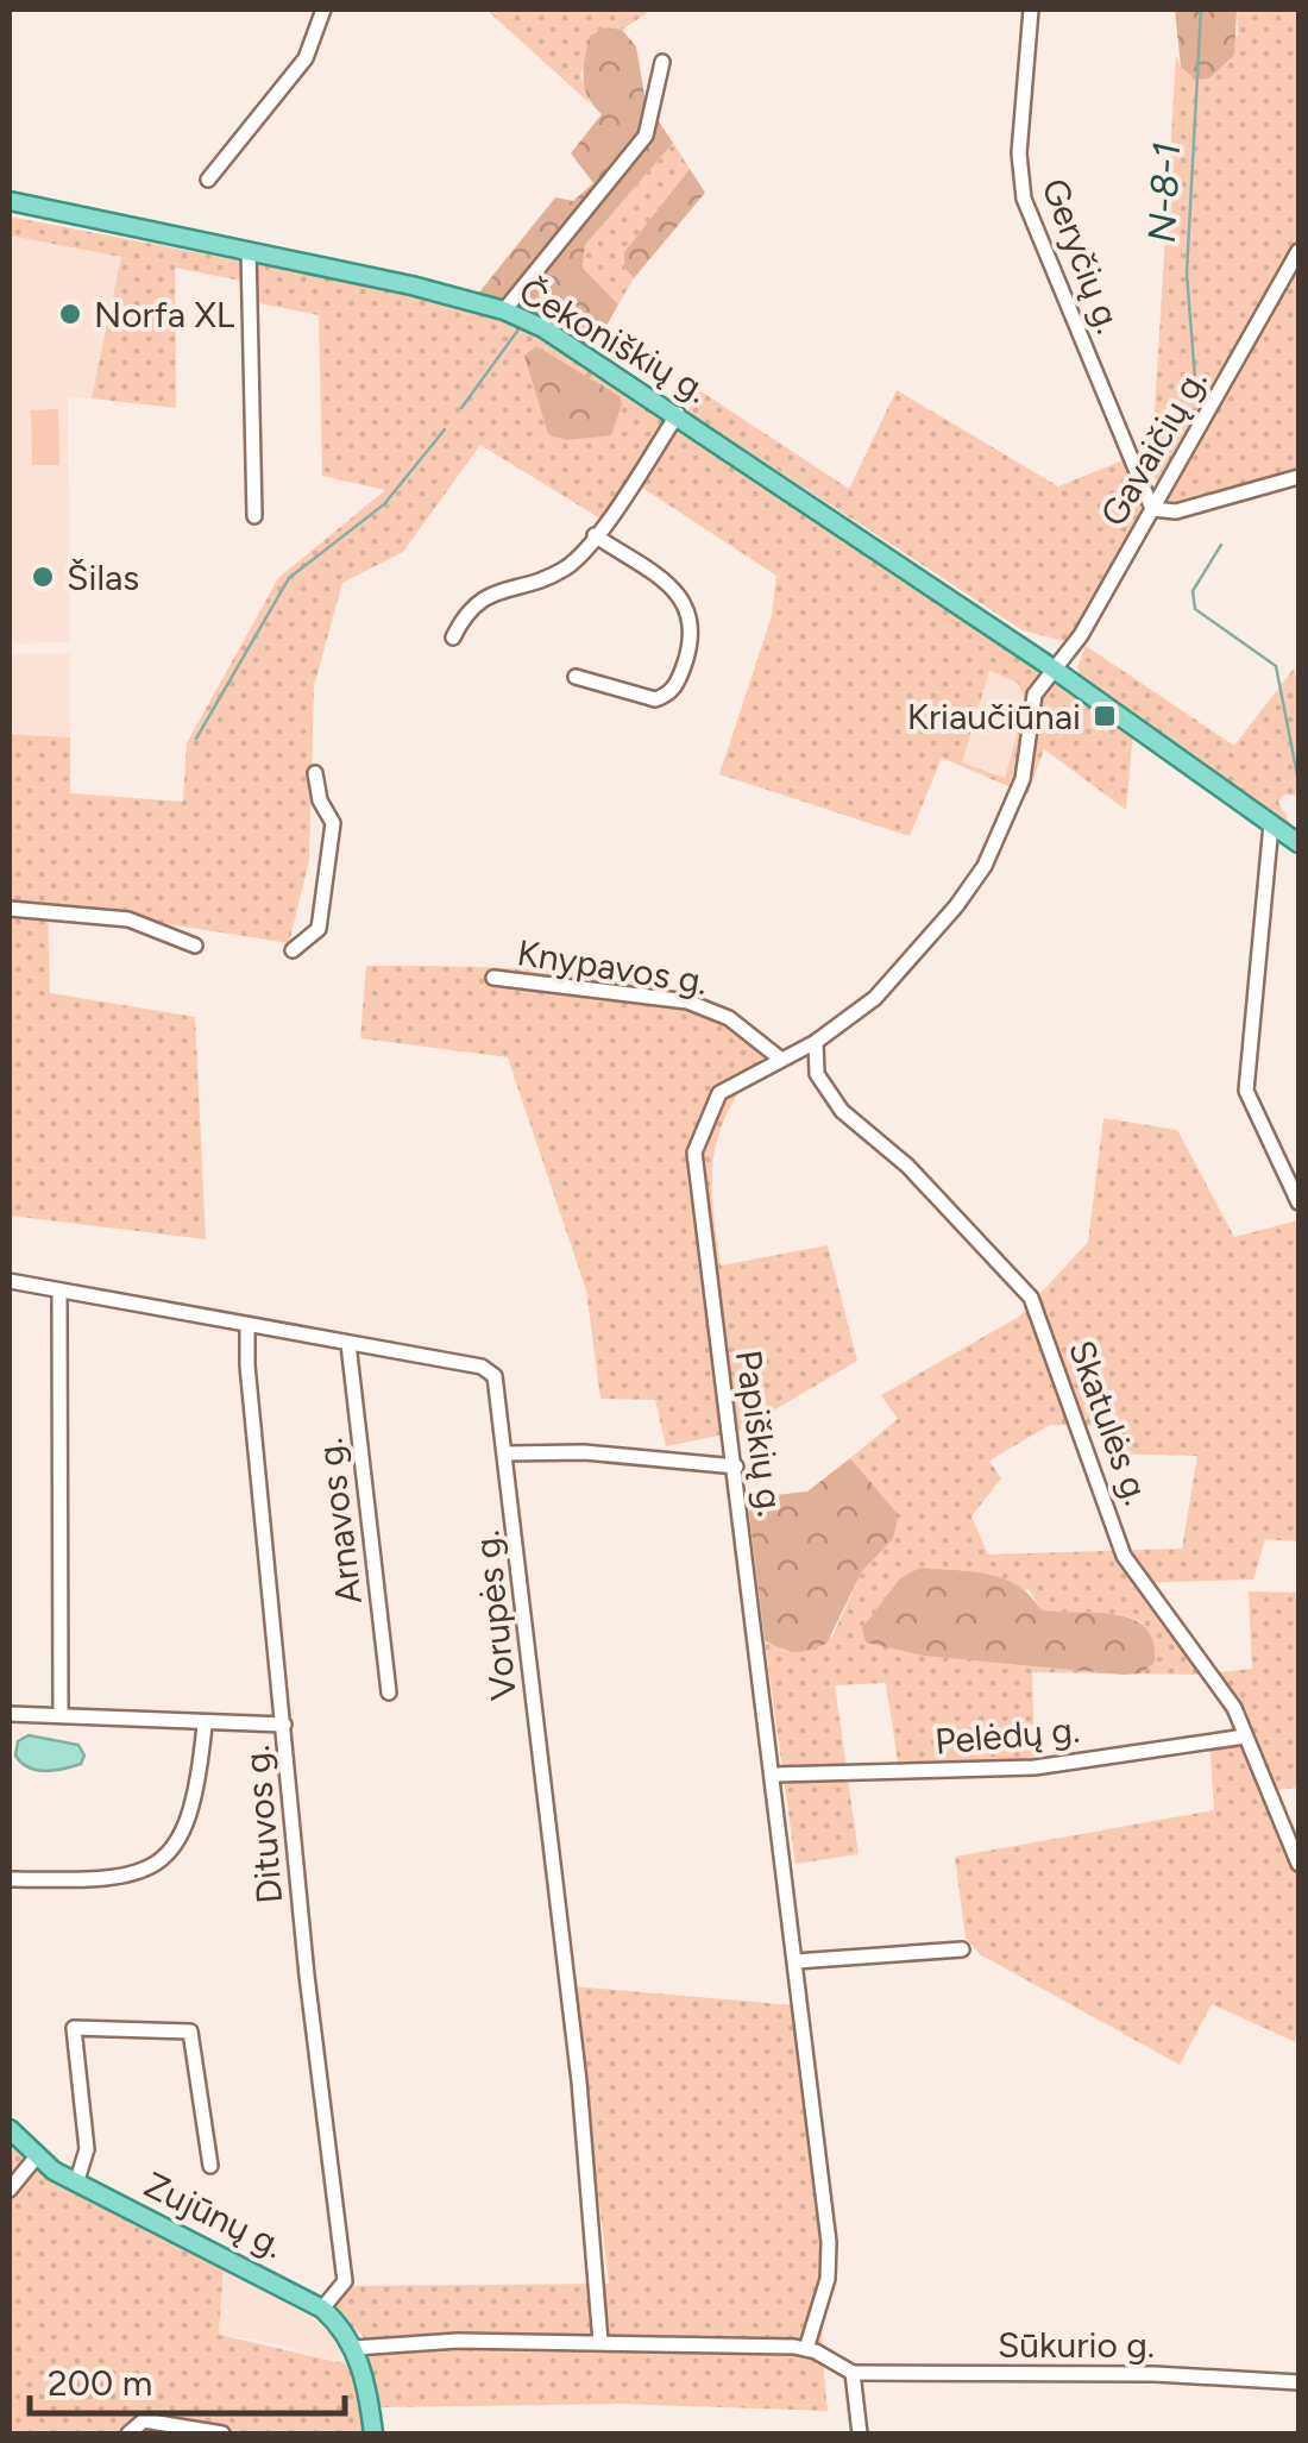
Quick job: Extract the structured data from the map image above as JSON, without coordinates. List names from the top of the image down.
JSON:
{
  "streets": {
    "main road": ["Čekoniškių g.", "Zujūnų g."],
    "street": [
      "Geryčių g.",
      "Gavaičių g.",
      "Knypavos g.",
      "Skatulės g.",
      "Papiškių g.",
      "Arnavos g.",
      "Vorupės g.",
      "Pelėdų g.",
      "Dituvos g.",
      "Sūkurio g."
    ]
  },
  "crossings": [
    ["Geryčių g.", "Gavaičių g."],
    ["Čekoniškių g.", "Gavaičių g."],
    ["Čekoniškių g.", "Papiškių g."],
    ["Gavaičių g.", "Papiškių g."],
    ["Knypavos g.", "Papiškių g."],
    ["Skatulės g.", "Papiškių g."],
    ["Skatulės g.", "Pelėdų g."],
    ["Papiškių g.", "Pelėdų g."],
    ["Arnavos g.", "Vorupės g."],
    ["Vorupės g.", "Dituvos g."],
    ["Dituvos g.", "Zujūnų g."]
  ],
  "water": ["N-8-1"],
  "places": {
    "other": ["Norfa XL", "Šilas"],
    "transit": ["Kriaučiūnai"]
  },
  "scale_bar": "200 m"
}
